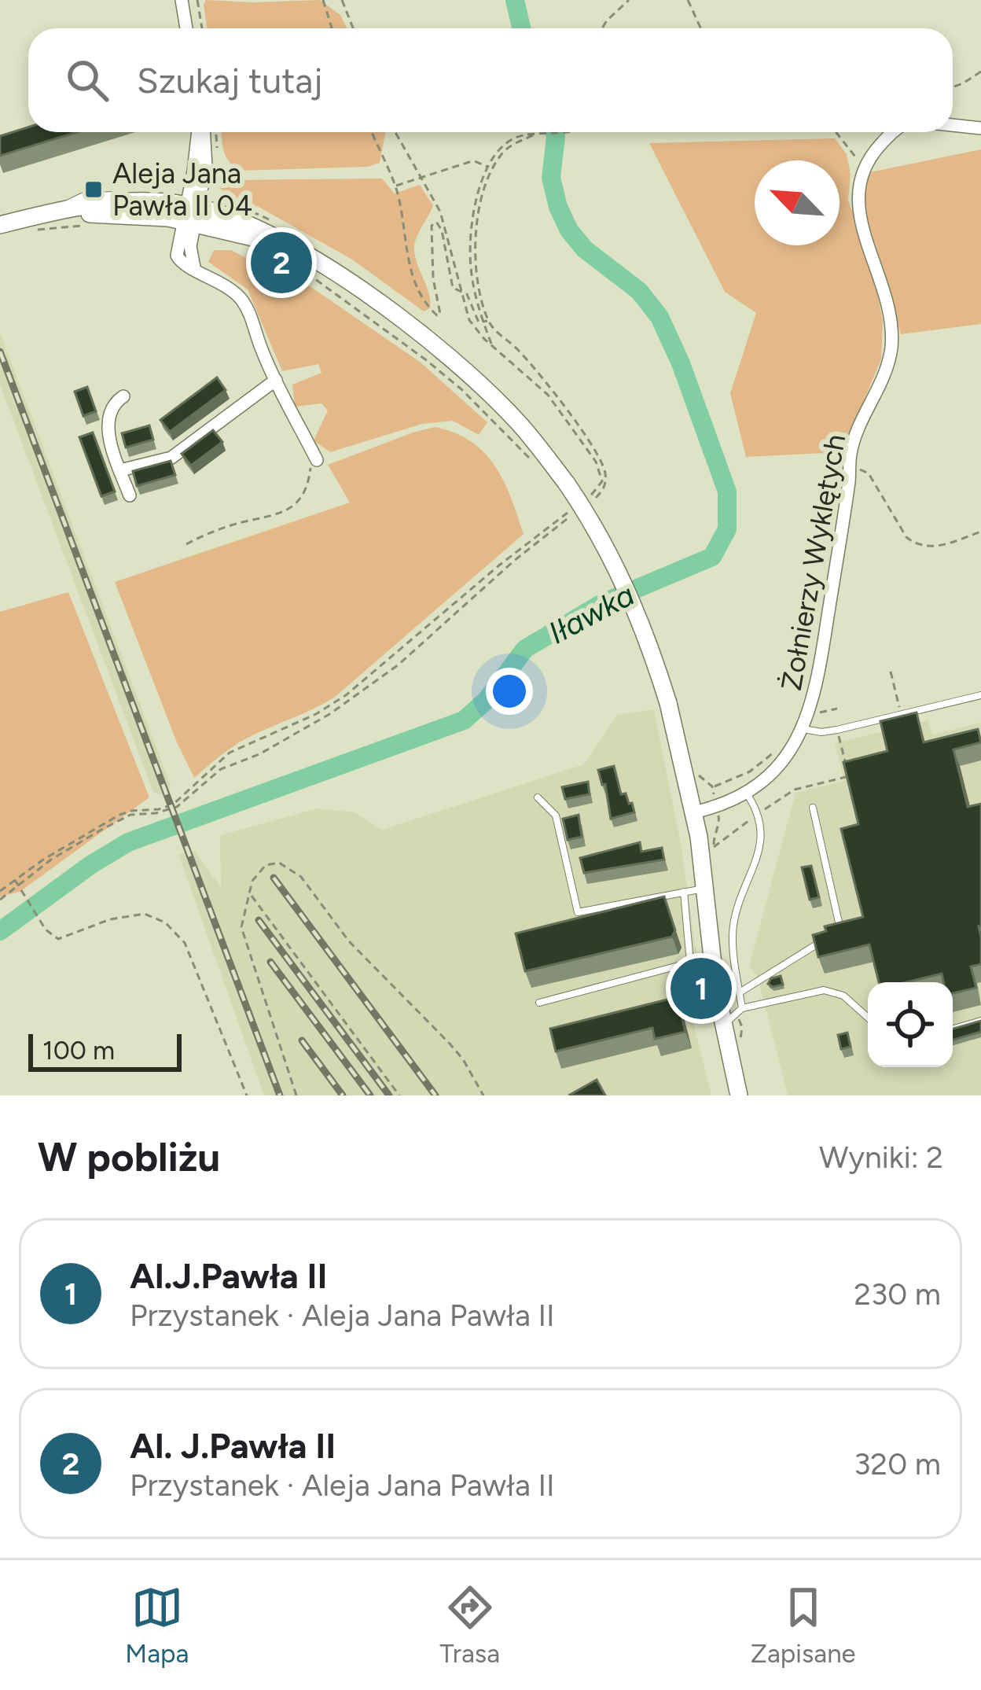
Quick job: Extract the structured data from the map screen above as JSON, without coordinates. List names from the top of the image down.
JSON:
{
  "streets": {
    "street": ["Żołnierzy Wyklętych"]
  },
  "water": ["Iławka"],
  "places": {
    "transit": ["Aleja Jana Pawła II 04"]
  },
  "scale_bar": "100 m",
  "north": "top left",
  "page": {
    "search": "Szukaj tutaj",
    "pins": ["2", "1"],
    "scale": "100 m",
    "heading": ["W pobliżu", "Wyniki: 2"],
    "list": [
      {
        "mark": "1",
        "name": "Al.J.Pawła II",
        "note": "Przystanek · Aleja Jana Pawła II",
        "value": "230 m"
      },
      {
        "mark": "2",
        "name": "Al. J.Pawła II",
        "note": "Przystanek · Aleja Jana Pawła II",
        "value": "320 m"
      }
    ],
    "nav": ["Mapa", "Trasa", "Zapisane"]
  }
}
